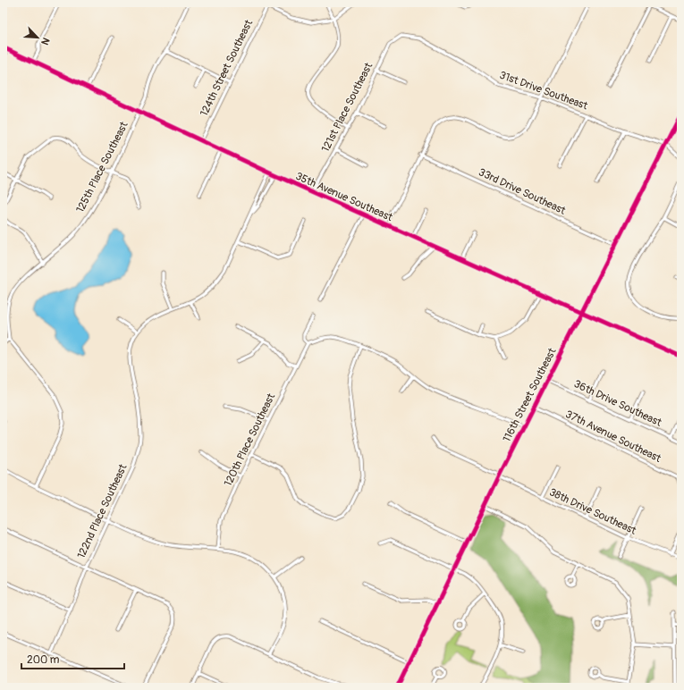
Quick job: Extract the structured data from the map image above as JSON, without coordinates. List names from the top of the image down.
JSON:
{
  "streets": {
    "street": [
      "124th Street Southeast",
      "31st Drive Southeast",
      "121st Place Southeast",
      "125th Place Southeast",
      "33rd Drive Southeast",
      "35th Avenue Southeast",
      "116th Street Southeast",
      "36th Drive Southeast",
      "37th Avenue Southeast",
      "120th Place Southeast",
      "122nd Place Southeast",
      "38th Drive Southeast"
    ]
  },
  "crossings": [
    ["124th Street Southeast", "35th Avenue Southeast"],
    ["31st Drive Southeast", "121st Place Southeast"],
    ["31st Drive Southeast", "116th Street Southeast"],
    ["121st Place Southeast", "35th Avenue Southeast"],
    ["125th Place Southeast", "35th Avenue Southeast"],
    ["33rd Drive Southeast", "116th Street Southeast"],
    ["35th Avenue Southeast", "116th Street Southeast"],
    ["116th Street Southeast", "36th Drive Southeast"],
    ["116th Street Southeast", "37th Avenue Southeast"],
    ["116th Street Southeast", "38th Drive Southeast"]
  ],
  "scale_bar": "200 m",
  "north": "bottom right"
}
